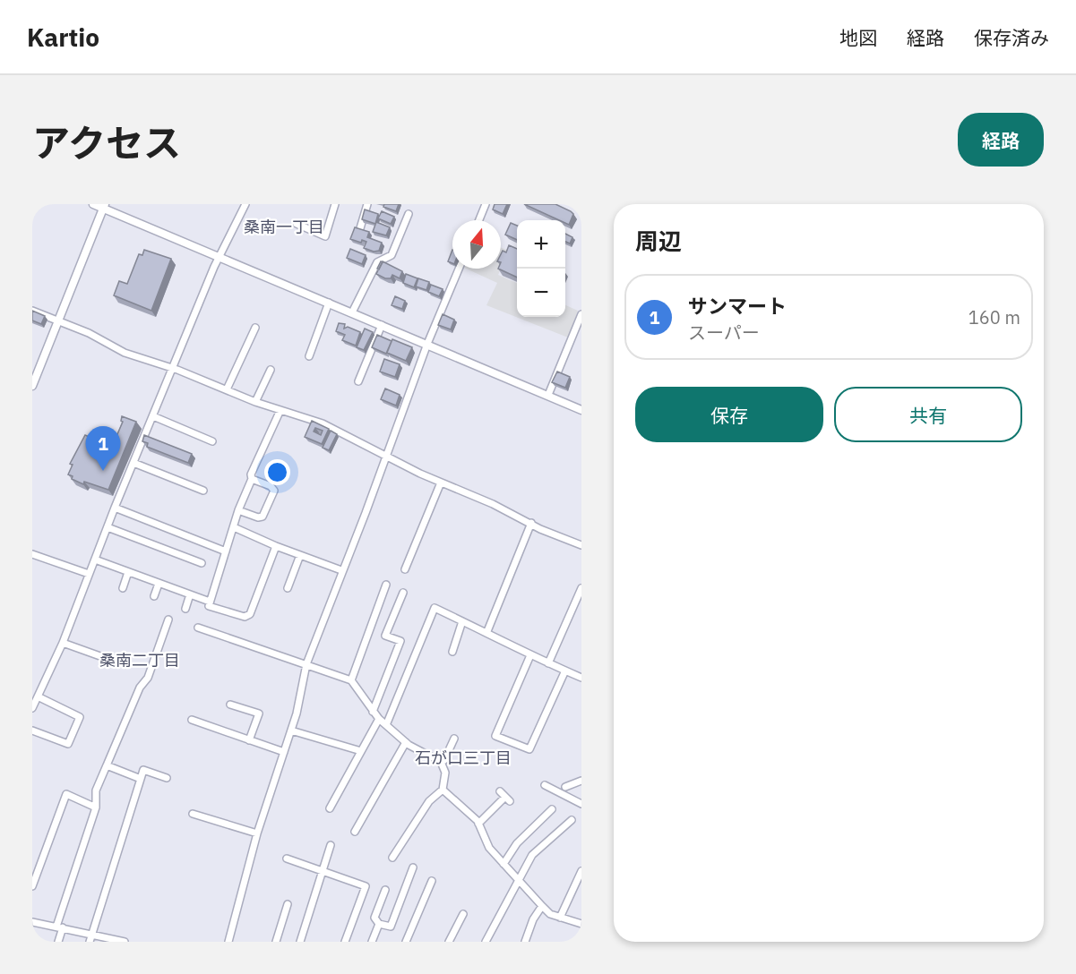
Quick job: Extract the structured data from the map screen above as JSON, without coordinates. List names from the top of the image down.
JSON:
{
  "districts": ["桑南一丁目", "桑南二丁目", "石が口三丁目"],
  "north": "top",
  "page": {
    "header": "Kartio",
    "nav": ["地図", "経路", "保存済み"],
    "title": "アクセス",
    "buttons": [
      "経路",
      ["保存", "共有"]
    ],
    "heading": "周辺",
    "map_buttons": ["+", "−"],
    "list": [
      {
        "mark": "1",
        "name": "サンマート",
        "note": "スーパー",
        "value": "160 m"
      }
    ],
    "pins": "1"
  }
}
